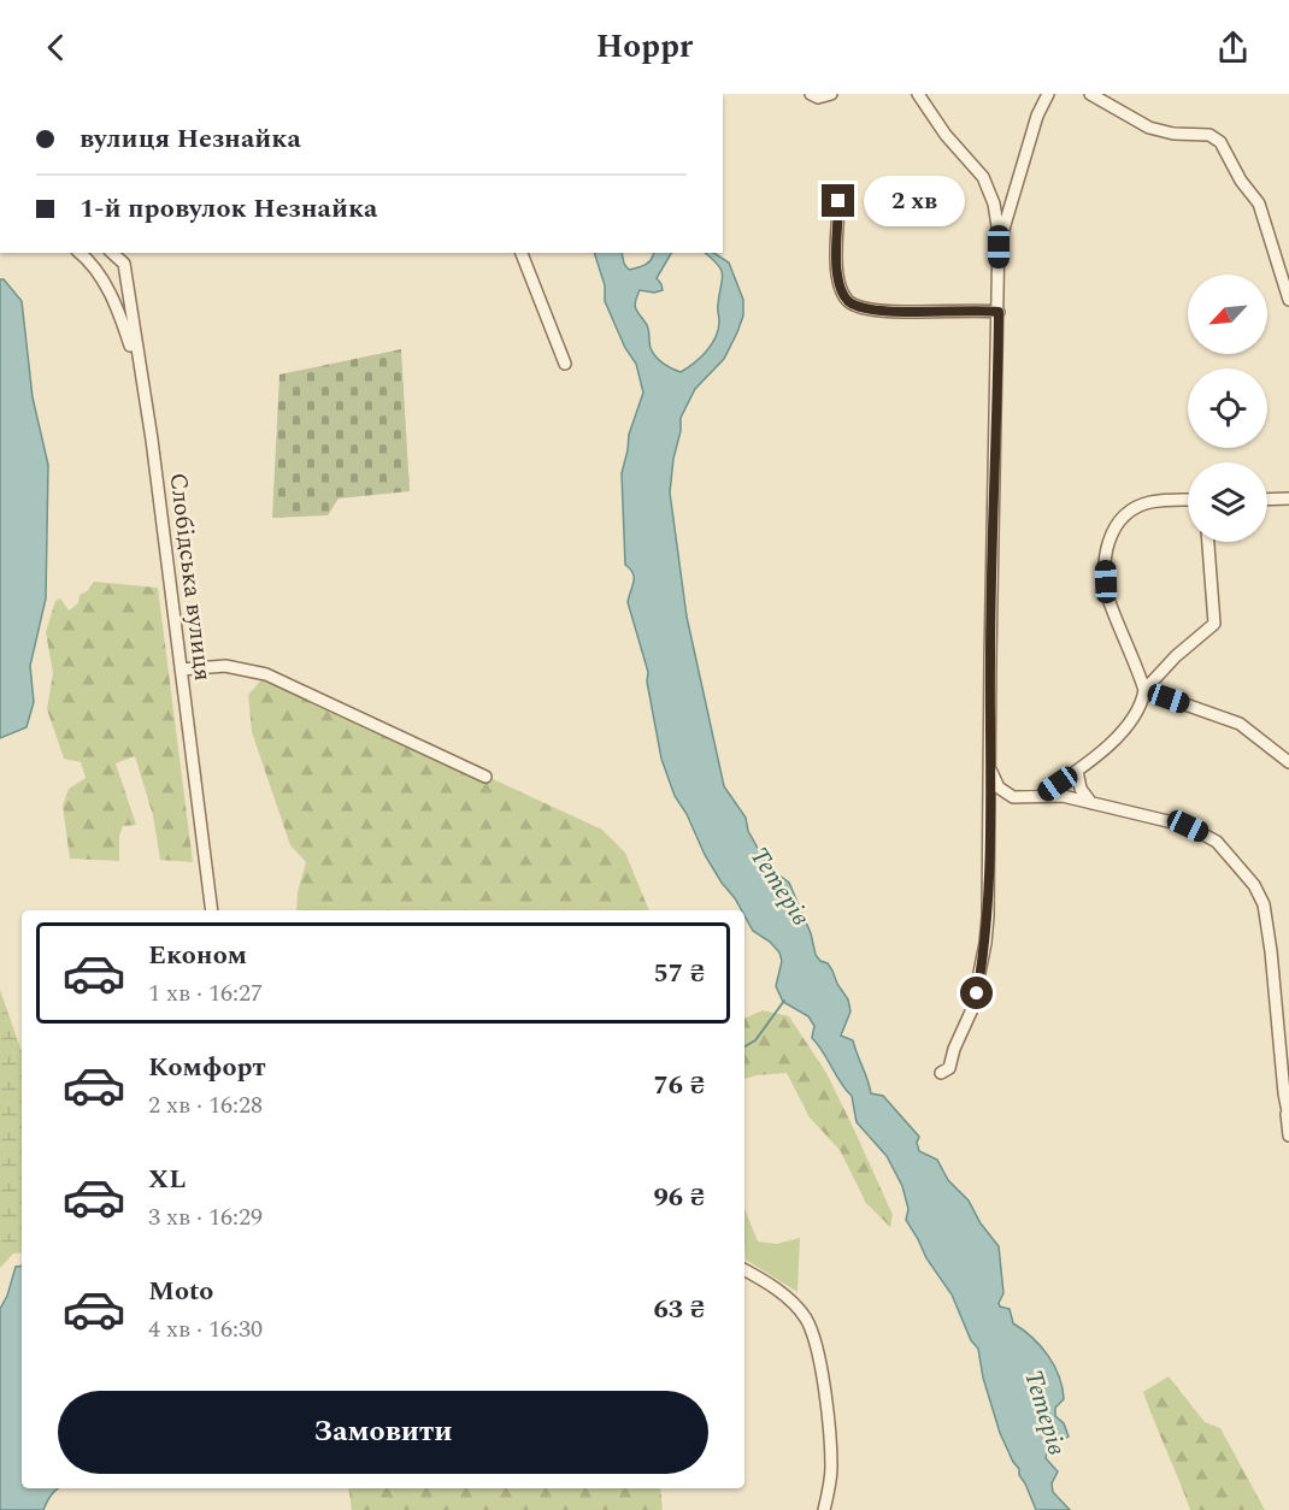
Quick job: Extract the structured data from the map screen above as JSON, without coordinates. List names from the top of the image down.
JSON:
{
  "streets": {
    "street": ["Слобідська вулиця"]
  },
  "water": ["Тетерів"],
  "north": "bottom left",
  "page": {
    "header": "Hoppr",
    "banner": ["вулиця Незнайка", "1-й провулок Незнайка"],
    "bubble": "2 хв",
    "list": [
      {
        "name": "Економ",
        "note": "1 хв · 16:27",
        "value": "57 ₴"
      },
      {
        "name": "Комфорт",
        "note": "2 хв · 16:28",
        "value": "76 ₴"
      },
      {
        "name": "XL",
        "note": "3 хв · 16:29",
        "value": "96 ₴"
      },
      {
        "name": "Moto",
        "note": "4 хв · 16:30",
        "value": "63 ₴"
      }
    ],
    "buttons": "Замовити"
  }
}
